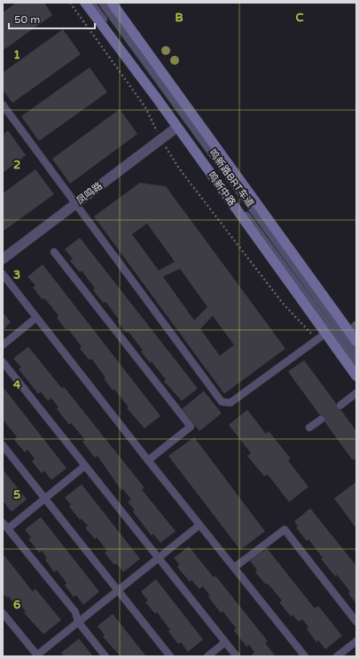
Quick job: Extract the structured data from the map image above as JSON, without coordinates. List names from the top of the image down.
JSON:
{
  "streets": {
    "main road": ["鸣新中路"],
    "street": ["凤鸣路"],
    "lane": ["鸣新路BRT车道"]
  },
  "crossings": [
    ["鸣新中路", "凤鸣路"]
  ],
  "scale_bar": "50 m",
  "grid": {
    "columns": ["B", "C"],
    "rows": [
      "1",
      "2",
      "3",
      "4",
      "5",
      "6"
    ]
  }
}
